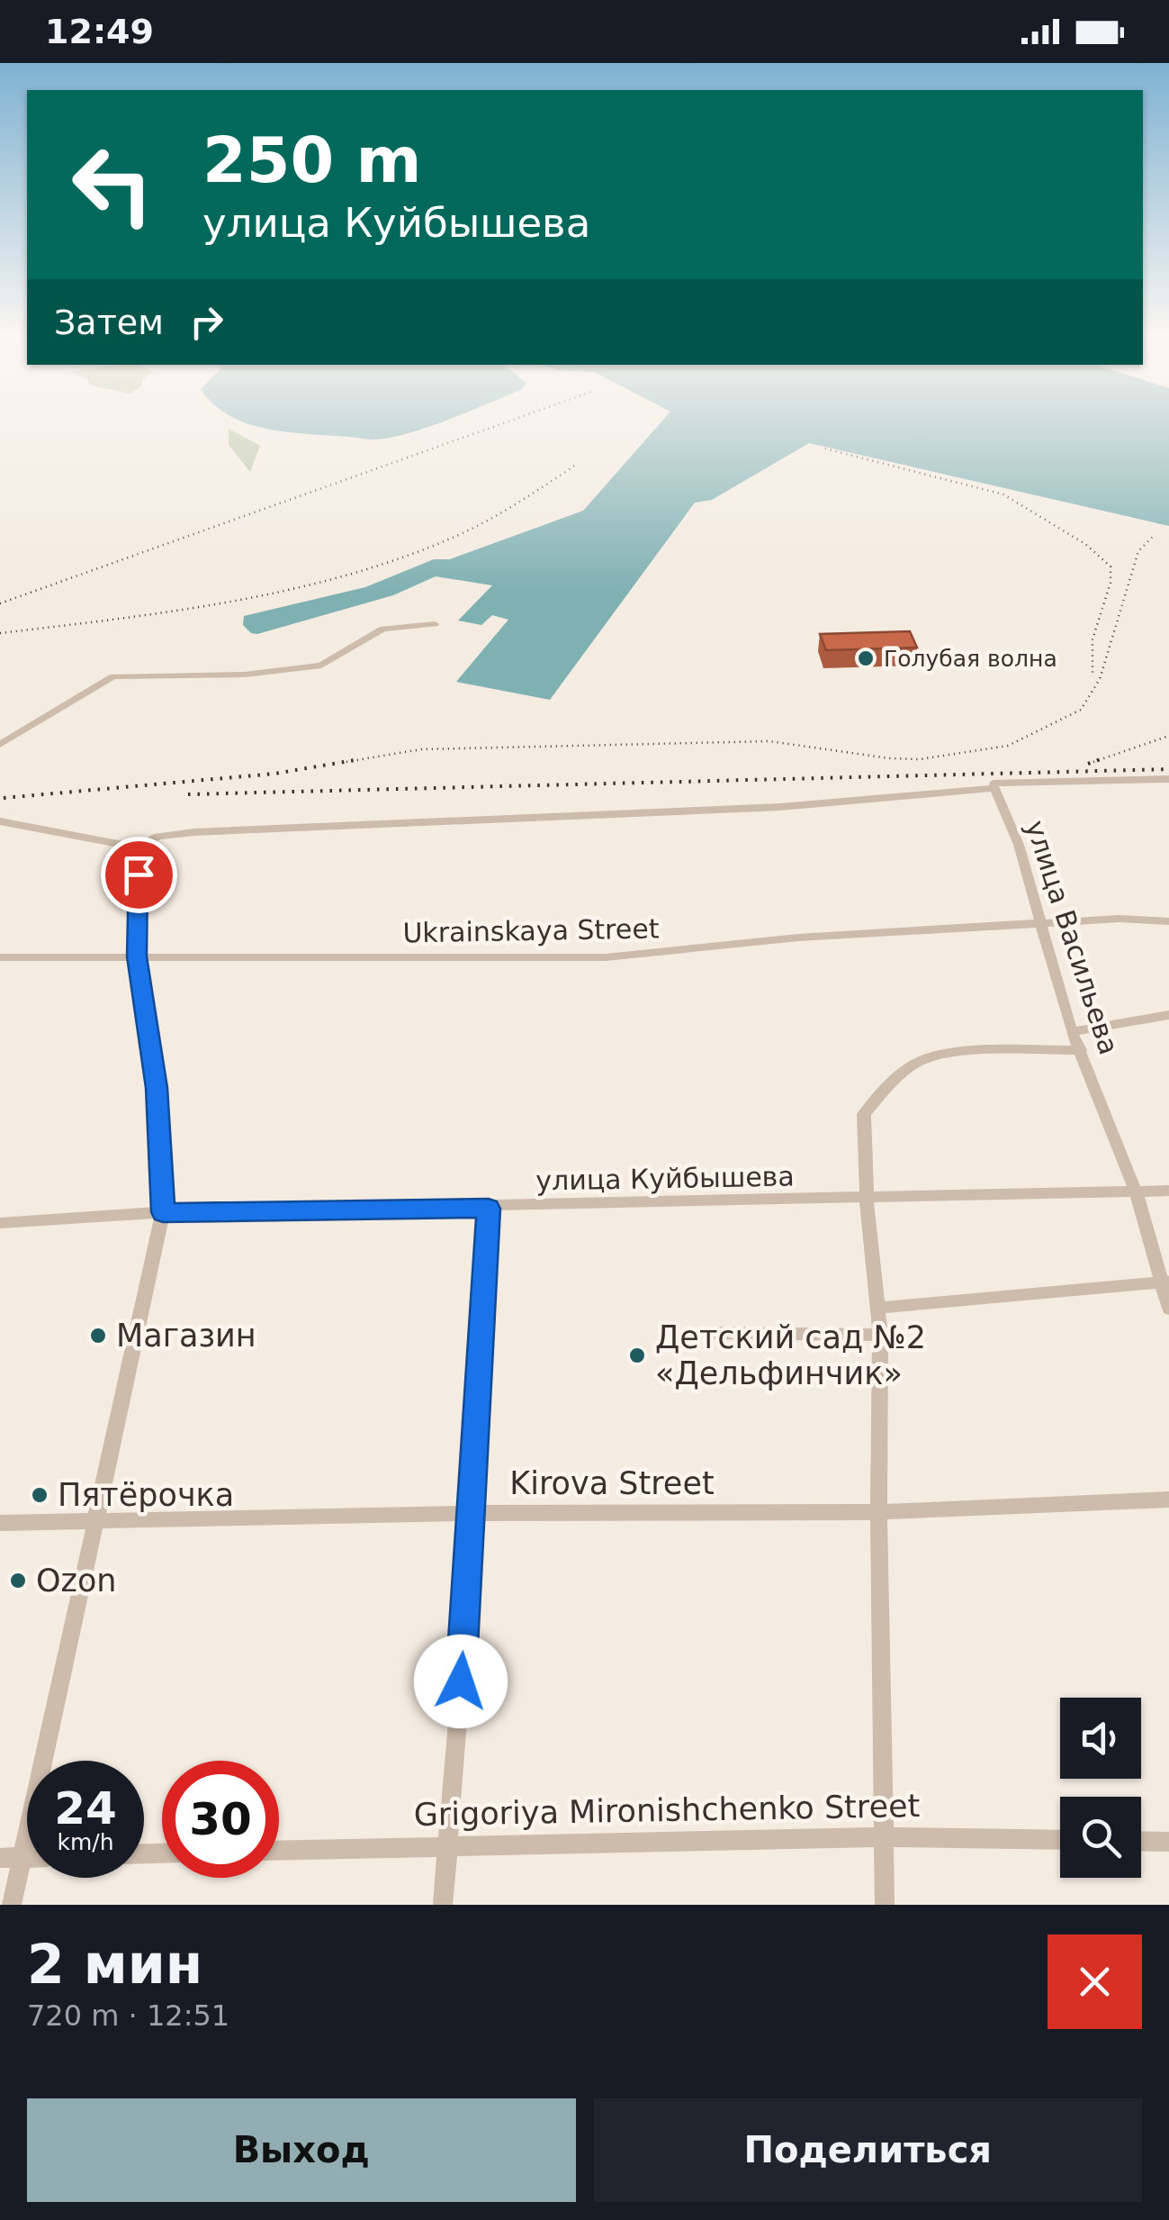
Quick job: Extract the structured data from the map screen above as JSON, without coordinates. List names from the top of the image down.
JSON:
{
  "streets": {
    "street": [
      "Ukrainskaya Street",
      "улица Васильева",
      "улица Куйбышева",
      "Kirova Street",
      "Grigoriya Mironishchenko Street"
    ]
  },
  "crossings": [
    ["Ukrainskaya Street", "улица Васильева"],
    ["улица Васильева", "улица Куйбышева"]
  ],
  "places": [
    "Голубая волна",
    "Магазин",
    "Детский сад №2 «Дельфинчик»",
    "Пятёрочка",
    "Ozon"
  ],
  "page": {
    "status": "12:49",
    "turn": ["250 m", "улица Куйбышева"],
    "then": "Затем",
    "speed": "24 km/h",
    "limit": "30",
    "heading": ["2 мин", "720 m · 12:51"],
    "buttons": ["Выход", "Поделиться"]
  }
}
